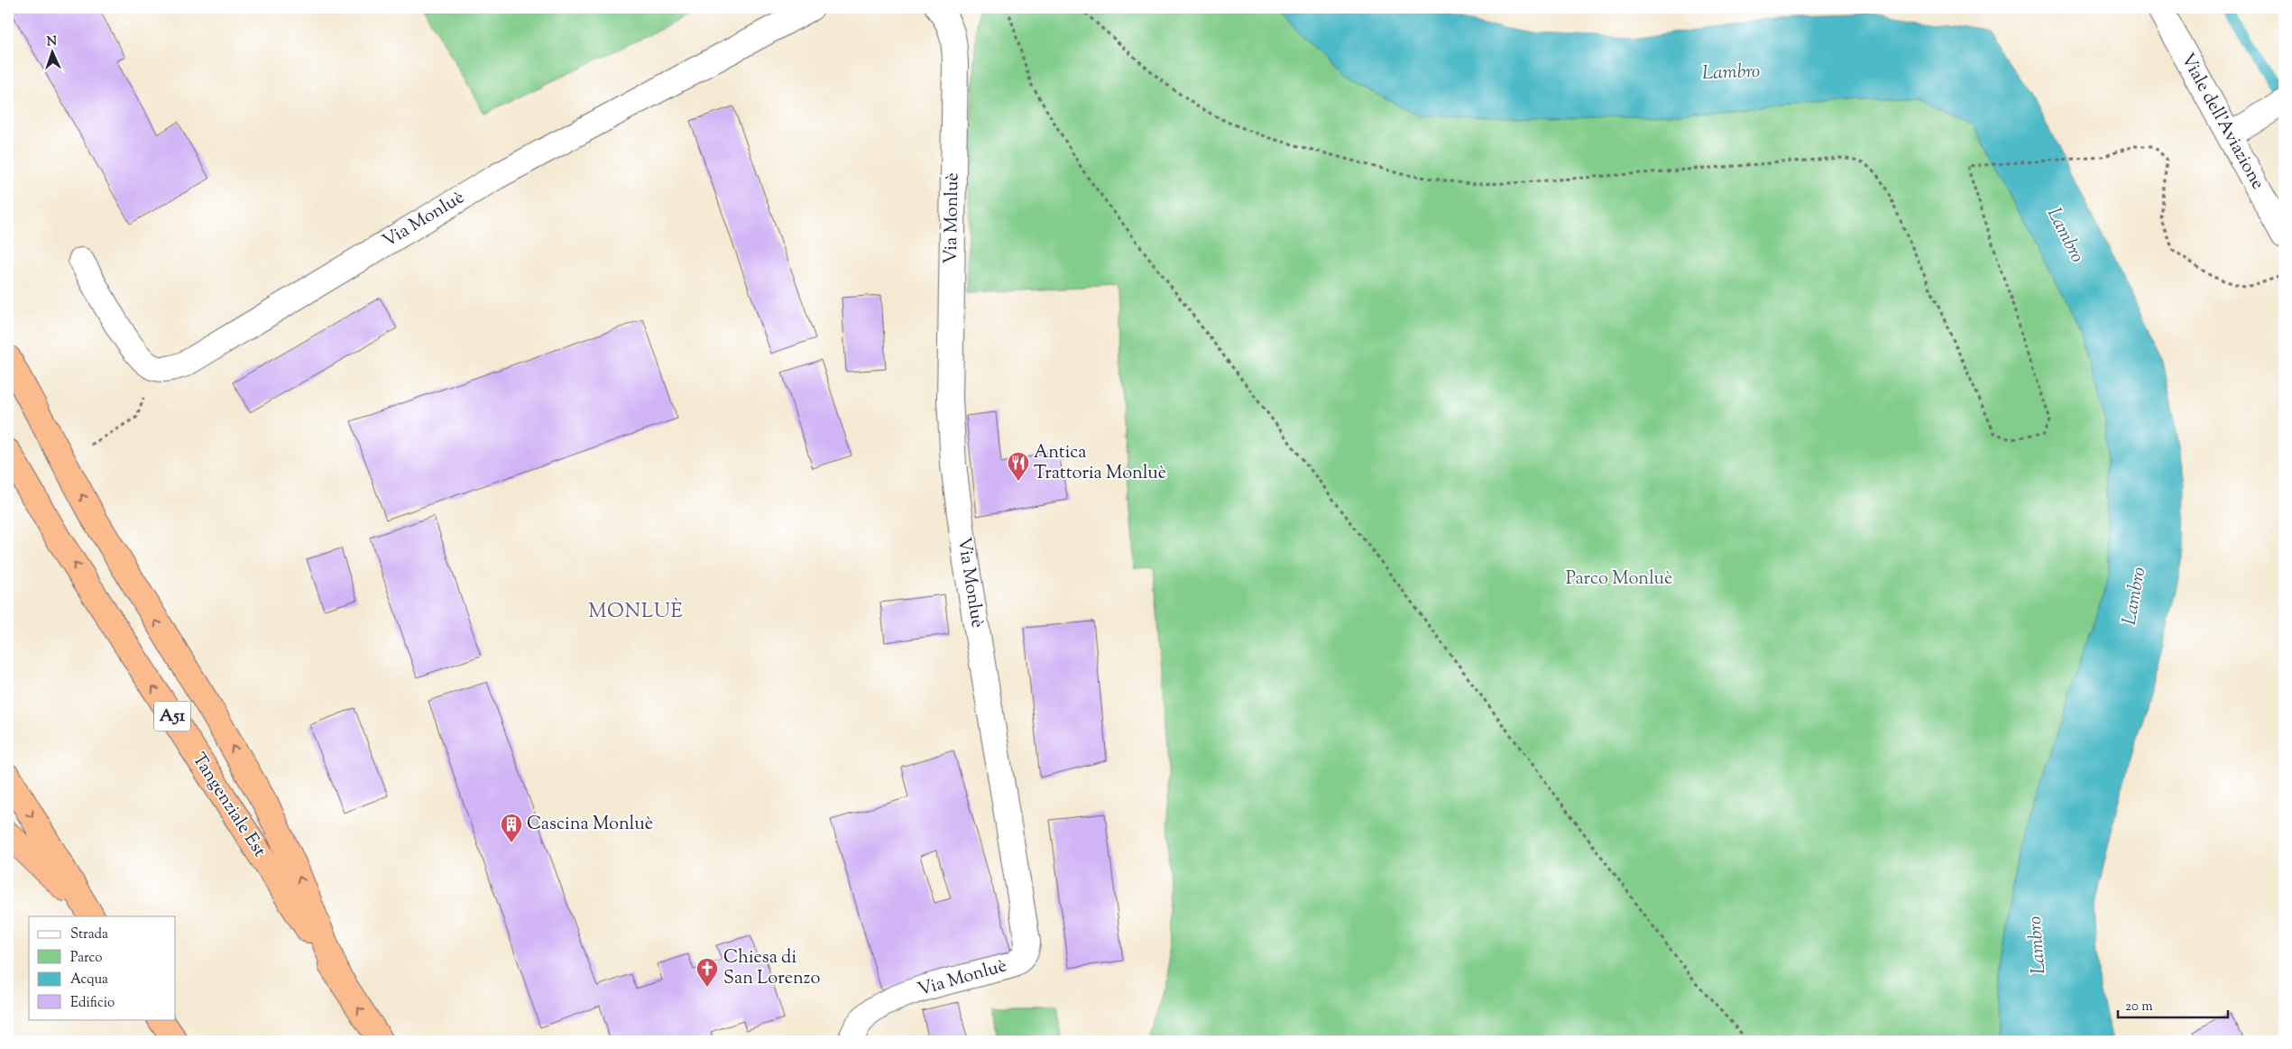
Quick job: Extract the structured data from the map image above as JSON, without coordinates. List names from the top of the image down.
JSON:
{
  "streets": {
    "highway": ["A51", "Tangenziale Est"],
    "street": ["Viale dell'Aviazione", "Via Monluè"]
  },
  "districts": ["MONLUÈ"],
  "water": ["Lambro"],
  "parks": ["Parco Monluè"],
  "places": {
    "restaurant": ["Antica Trattoria Monluè"],
    "building": ["Cascina Monluè"],
    "church": ["Chiesa di San Lorenzo"]
  },
  "legend": [
    "Strada",
    "Parco",
    "Acqua",
    "Edificio"
  ],
  "scale_bar": "20 m",
  "north": "top"
}
